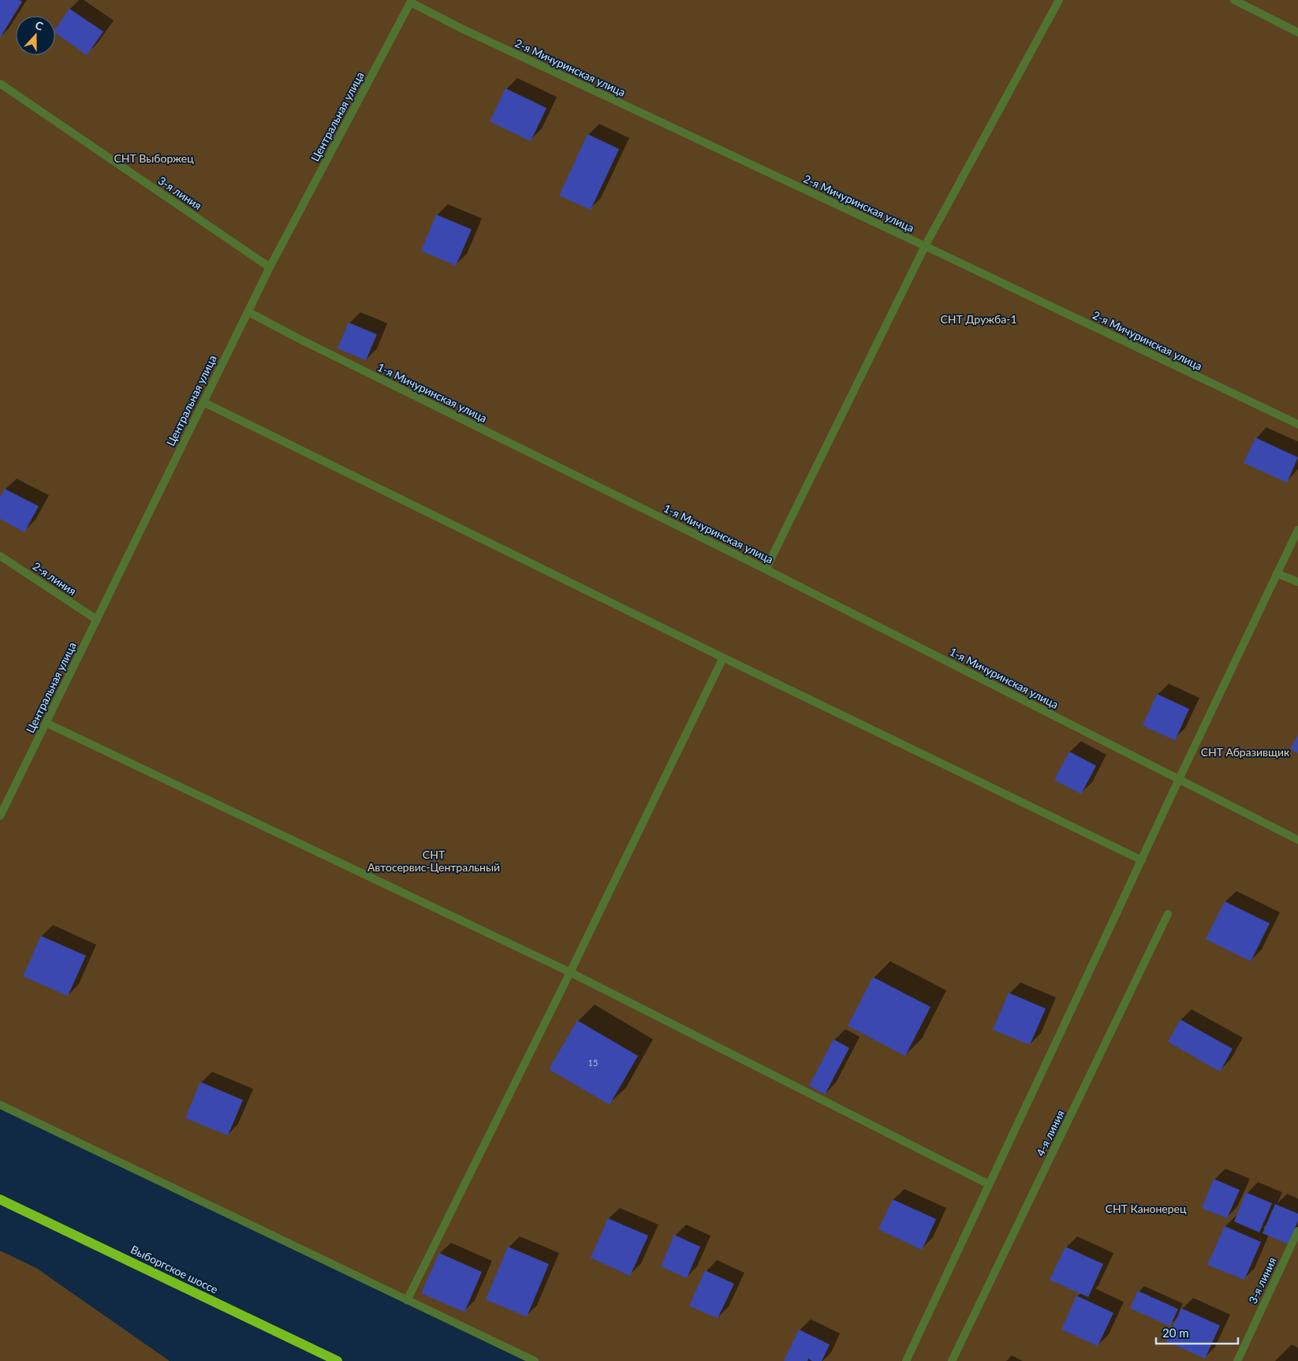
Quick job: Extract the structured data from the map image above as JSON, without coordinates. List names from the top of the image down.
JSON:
{
  "streets": {
    "main road": ["Выборгское шоссе"],
    "street": [
      "2-я Мичуринская улица",
      "Центральная улица",
      "3-я линия",
      "1-я Мичуринская улица",
      "2-я линия",
      "4-я линия"
    ]
  },
  "crossings": [
    ["2-я Мичуринская улица", "Центральная улица"],
    ["Центральная улица", "3-я линия"],
    ["Центральная улица", "1-я Мичуринская улица"],
    ["Центральная улица", "2-я линия"]
  ],
  "parks": [
    "СНТ Выборжец",
    "СНТ Дружба-1",
    "СНТ Абразивщик",
    "СНТ Автосервис-Центральный",
    "СНТ Канонерец"
  ],
  "house_numbers": ["15"],
  "scale_bar": "20 m",
  "north": "top"
}
